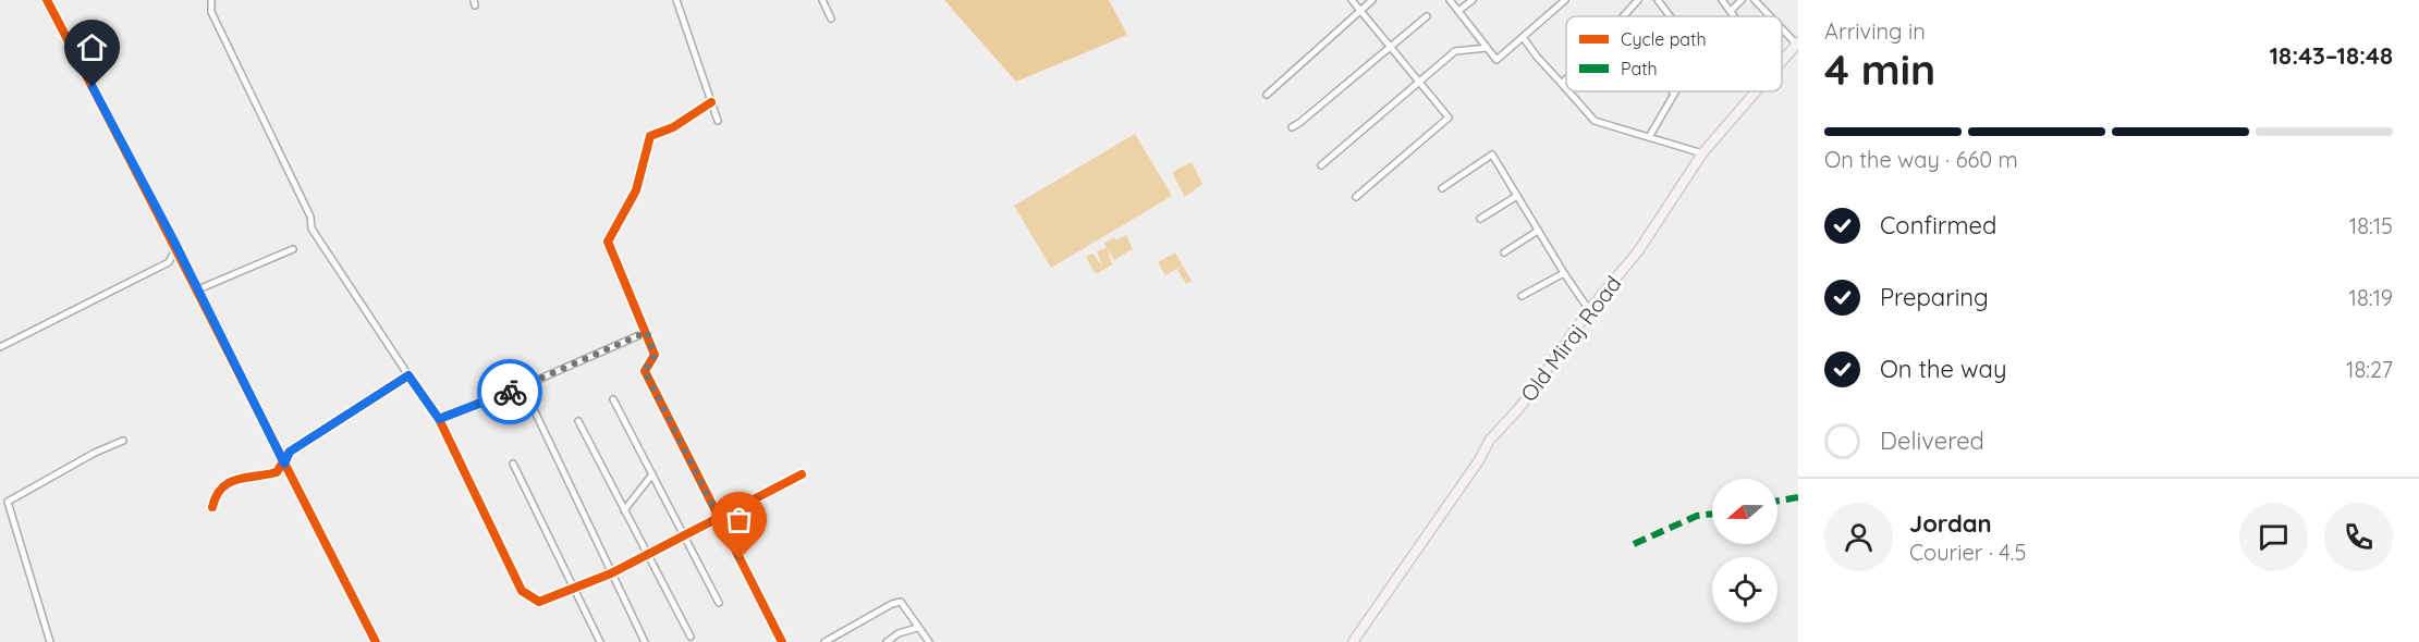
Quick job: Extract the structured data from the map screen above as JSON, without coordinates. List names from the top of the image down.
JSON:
{
  "streets": {
    "main road": ["Old Miraj Road"]
  },
  "legend": ["Cycle path", "Path"],
  "north": "left",
  "page": {
    "heading": ["4 min", "Arriving in", "18:43–18:48"],
    "panel": ["Jordan", "Courier · 4.5"],
    "bar": "On the way · 660 m",
    "list": [
      ["Confirmed", "18:15"],
      ["Preparing", "18:19"],
      ["On the way", "18:27"],
      "Delivered"
    ]
  }
}
